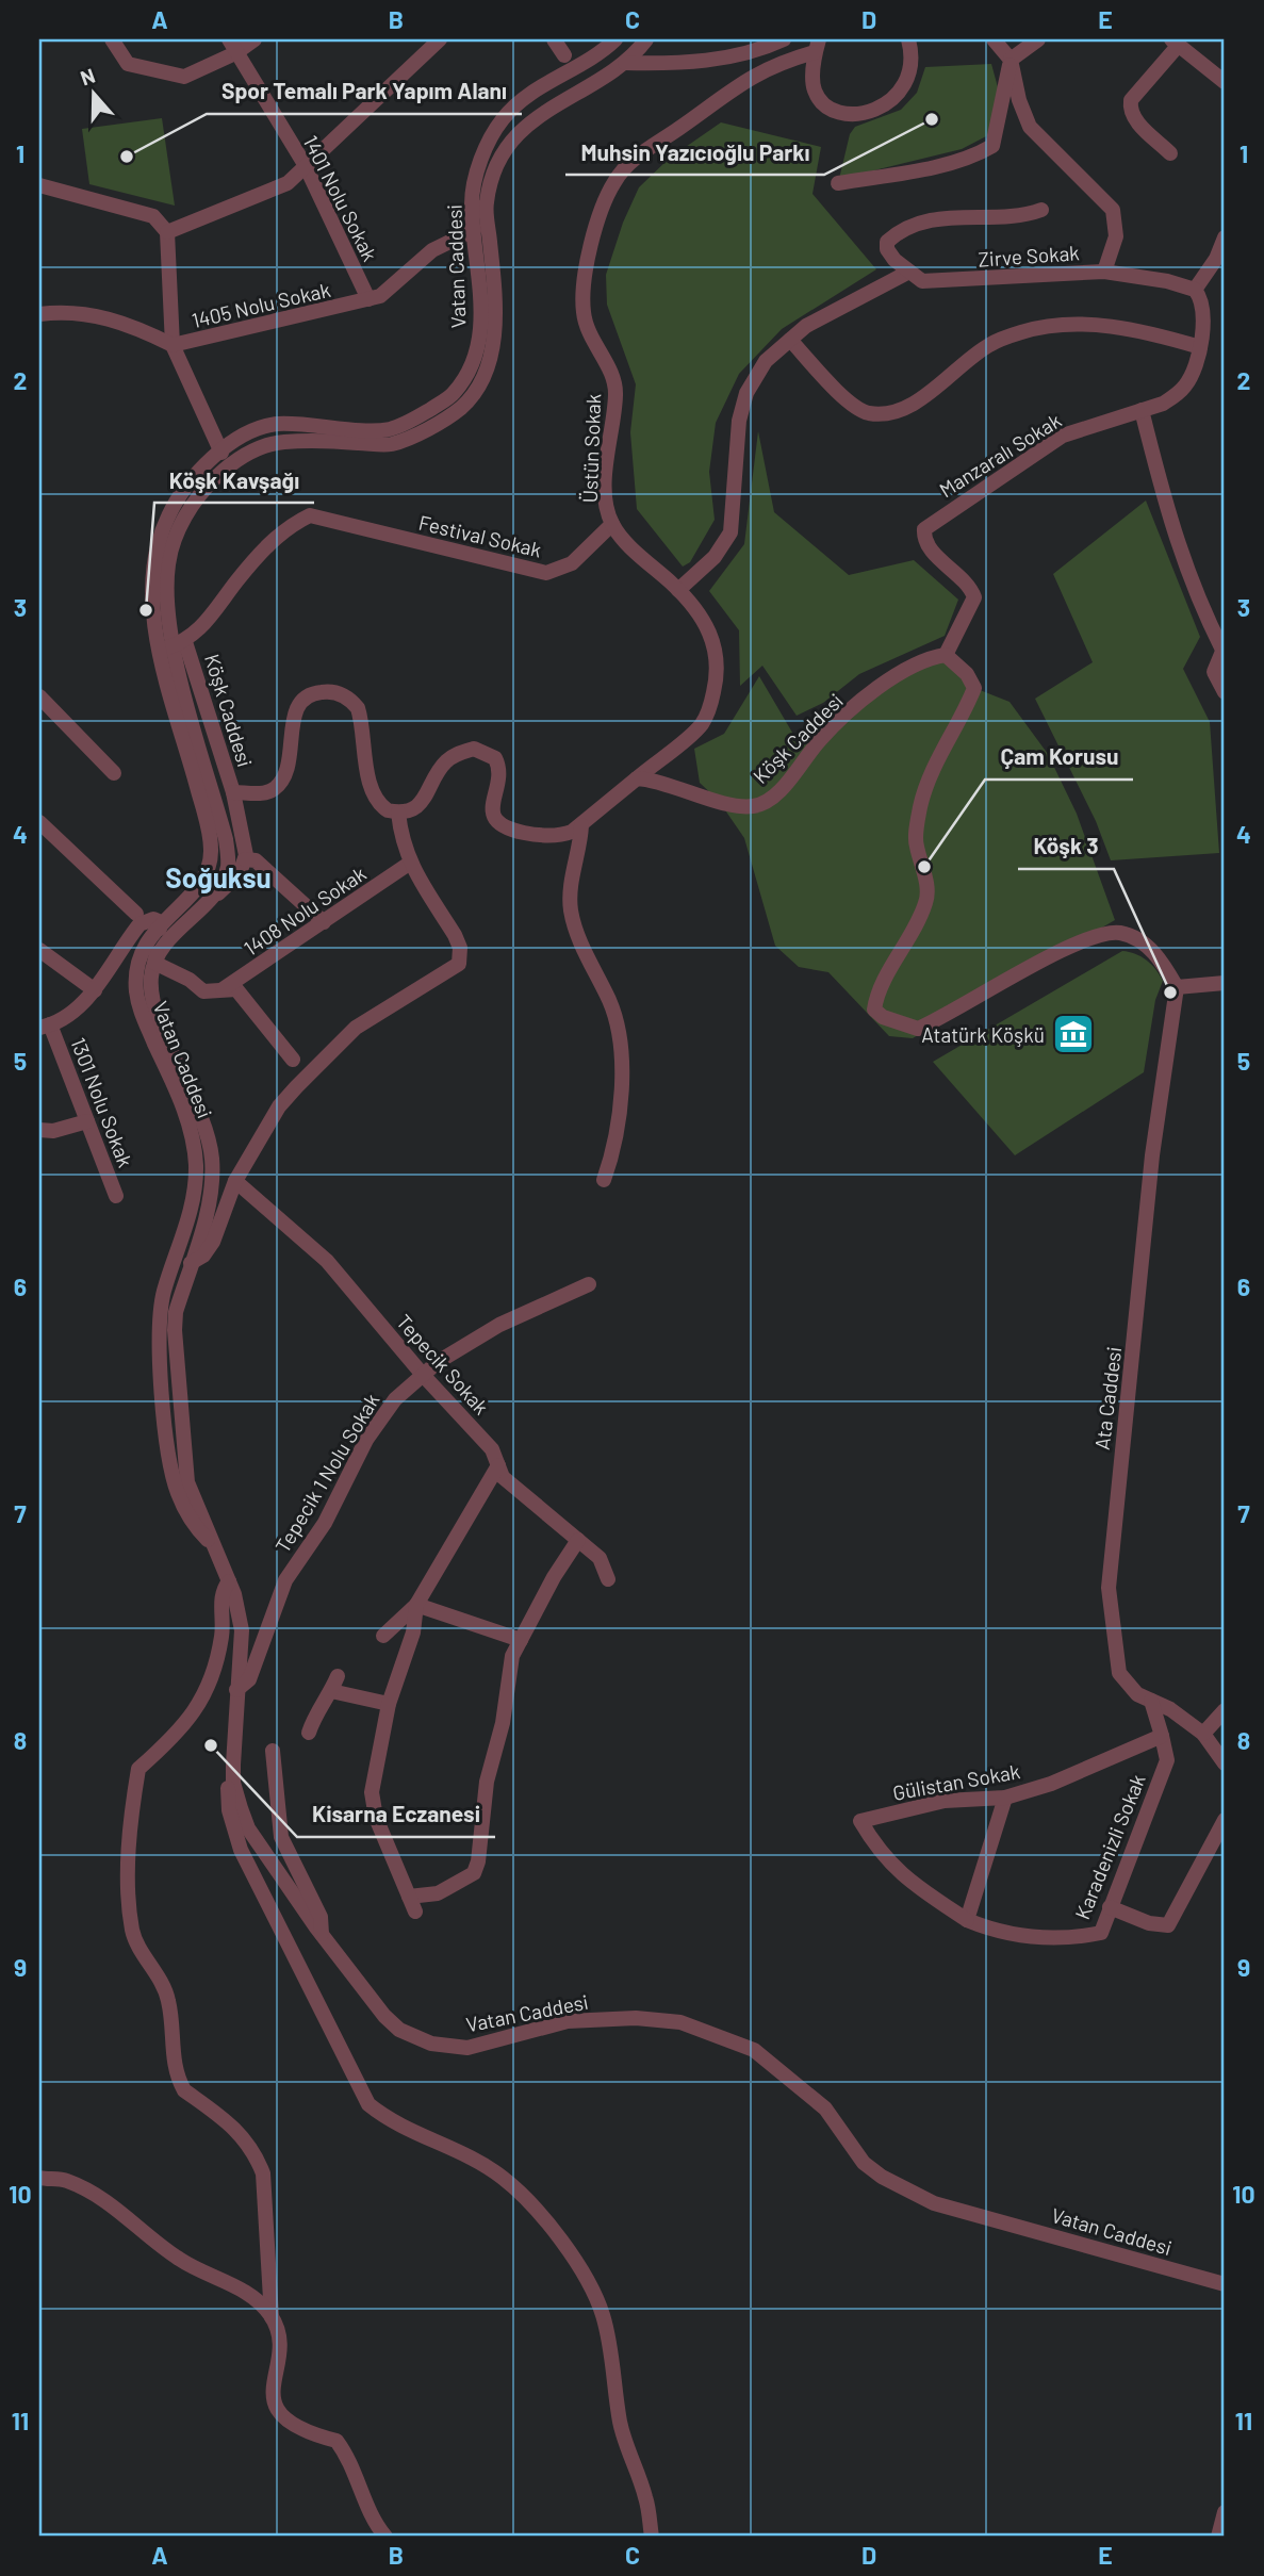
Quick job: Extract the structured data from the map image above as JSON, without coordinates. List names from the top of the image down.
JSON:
{
  "streets": {
    "street": [
      "1401 Nolu Sokak",
      "Zirve Sokak",
      "Vatan Caddesi",
      "1405 Nolu Sokak",
      "Üstün Sokak",
      "Manzaralı Sokak",
      "Festival Sokak",
      "Köşk Caddesi",
      "1408 Nolu Sokak",
      "1301 Nolu Sokak",
      "Tepecik Sokak",
      "Ata Caddesi",
      "Tepecik 1 Nolu Sokak",
      "Gülistan Sokak",
      "Karadenizli Sokak"
    ]
  },
  "crossings": [
    ["1401 Nolu Sokak", "1405 Nolu Sokak"],
    ["Vatan Caddesi", "1405 Nolu Sokak"],
    ["Vatan Caddesi", "Festival Sokak"],
    ["Vatan Caddesi", "Köşk Caddesi"],
    ["Vatan Caddesi", "Tepecik 1 Nolu Sokak"],
    ["Üstün Sokak", "Festival Sokak"],
    ["Manzaralı Sokak", "Köşk Caddesi"],
    ["Festival Sokak", "Köşk Caddesi"],
    ["Tepecik Sokak", "Tepecik 1 Nolu Sokak"],
    ["Gülistan Sokak", "Karadenizli Sokak"]
  ],
  "districts": ["Soğuksu"],
  "places": {
    "other": [
      "Muhsin Yazıcıoğlu Parkı",
      "Spor Temalı Park Yapım Alanı",
      "Köşk Kavşağı",
      "Çam Korusu",
      "Köşk 3",
      "Kisarna Eczanesi"
    ],
    "museum": ["Atatürk Köşkü"]
  },
  "north": "top",
  "grid": {
    "columns": [
      "A",
      "B",
      "C",
      "D",
      "E"
    ],
    "rows": [
      "1",
      "2",
      "3",
      "4",
      "5",
      "6",
      "7",
      "8",
      "9",
      "10",
      "11"
    ]
  }
}
